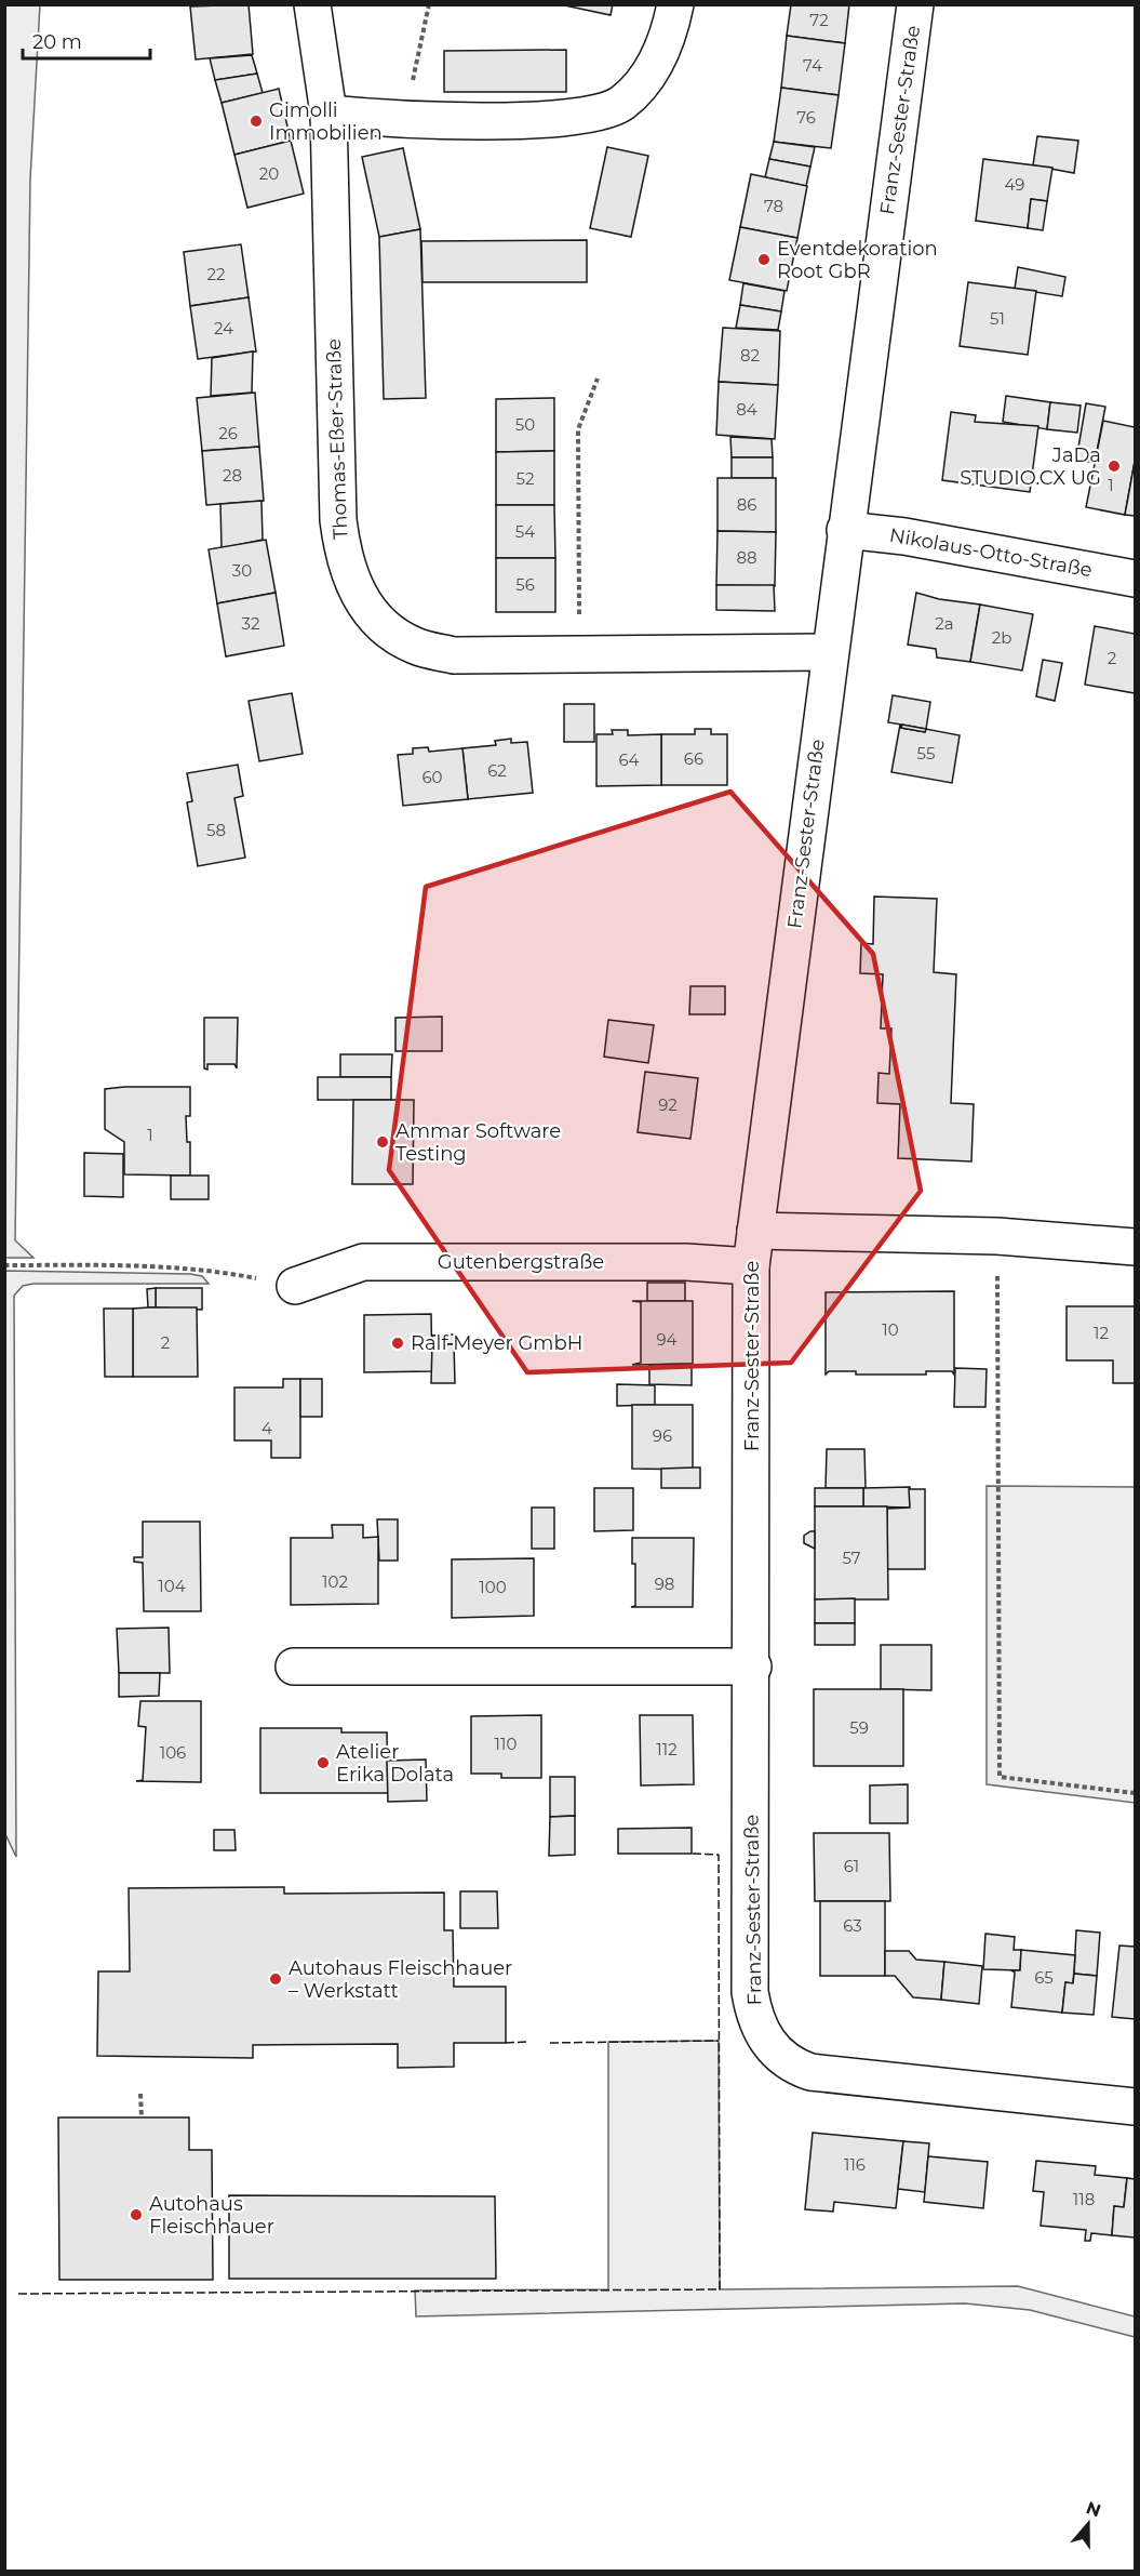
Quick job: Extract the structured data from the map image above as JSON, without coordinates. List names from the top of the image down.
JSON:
{
  "streets": {
    "street": [
      "Franz-Sester-Straße",
      "Thomas-Eßer-Straße",
      "Nikolaus-Otto-Straße",
      "Gutenbergstraße"
    ]
  },
  "crossings": [
    ["Franz-Sester-Straße", "Thomas-Eßer-Straße"],
    ["Franz-Sester-Straße", "Nikolaus-Otto-Straße"],
    ["Franz-Sester-Straße", "Gutenbergstraße"]
  ],
  "places": [
    "Gimolli Immobilien",
    "Eventdekoration Root GbR",
    "JaDa STUDIO.CX UG",
    "Ammar Software Testing",
    "Ralf Meyer GmbH",
    "Atelier Erika Dolata",
    "Autohaus Fleischhauer – Werkstatt",
    "Autohaus Fleischhauer"
  ],
  "house_numbers": [
    "72",
    "74",
    "76",
    "20",
    "49",
    "78",
    "22",
    "51",
    "24",
    "82",
    "84",
    "50",
    "26",
    "28",
    "52",
    "1",
    "86",
    "54",
    "88",
    "30",
    "56",
    "32",
    "2a",
    "2b",
    "2",
    "55",
    "66",
    "64",
    "62",
    "60",
    "58",
    "92",
    "1",
    "10",
    "12",
    "94",
    "2",
    "4",
    "96",
    "57",
    "102",
    "98",
    "104",
    "100",
    "59",
    "110",
    "112",
    "106",
    "61",
    "63",
    "65",
    "116",
    "118"
  ],
  "scale_bar": "20 m",
  "north": "top"
}
